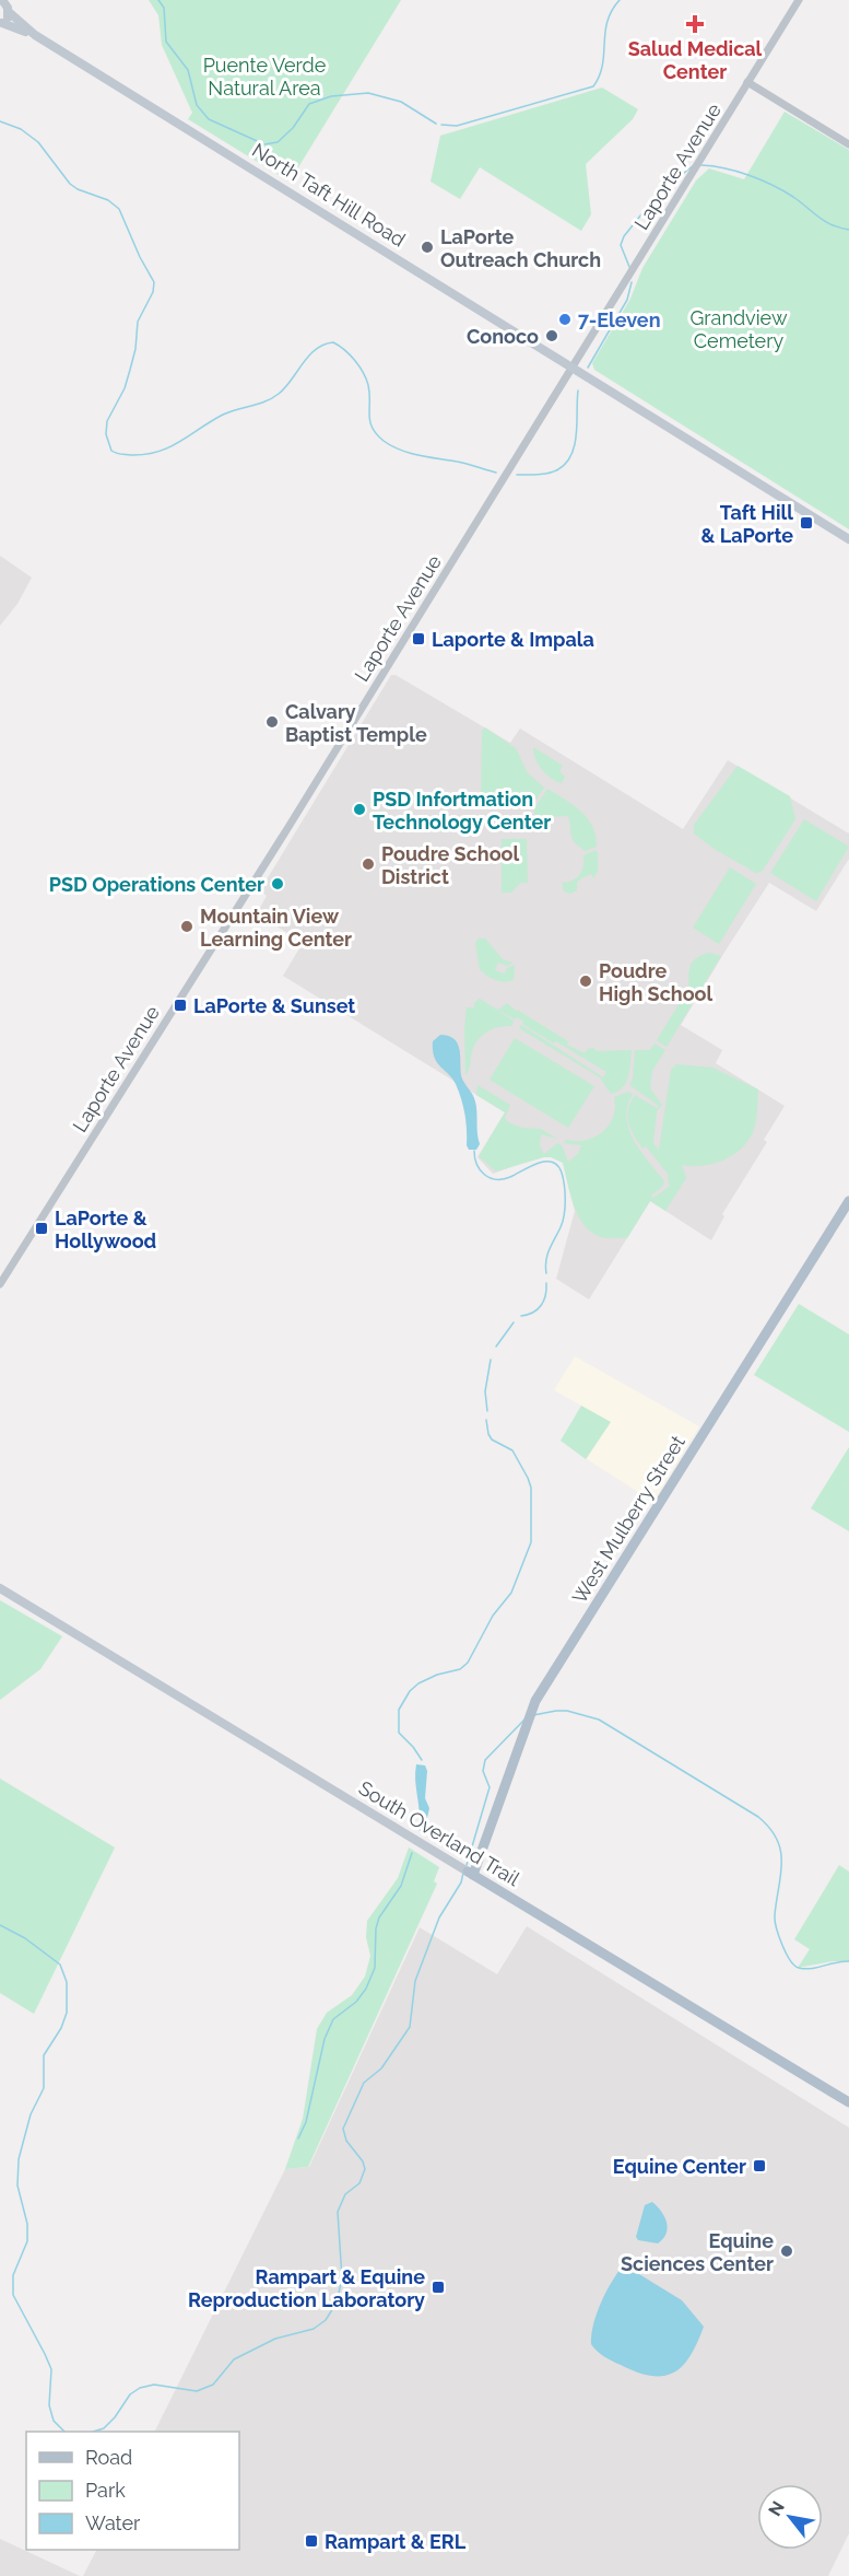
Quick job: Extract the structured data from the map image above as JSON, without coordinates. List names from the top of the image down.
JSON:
{
  "streets": {
    "main road": ["North Taft Hill Road", "West Mulberry Street", "South Overland Trail"],
    "street": ["Laporte Avenue"]
  },
  "crossings": [
    ["Laporte Avenue", "North Taft Hill Road"],
    ["West Mulberry Street", "South Overland Trail"]
  ],
  "parks": ["Puente Verde Natural Area", "Grandview Cemetery"],
  "places": {
    "health": ["Salud Medical Center"],
    "other": [
      "LaPorte Outreach Church",
      "7-Eleven",
      "Conoco",
      "Calvary Baptist Temple",
      "PSD Infortmation Technology Center",
      "Poudre School District",
      "PSD Operations Center",
      "Mountain View Learning Center",
      "Poudre High School",
      "Equine Sciences Center"
    ],
    "transit": [
      "Taft Hill & LaPorte",
      "Laporte & Impala",
      "LaPorte & Sunset",
      "LaPorte & Hollywood",
      "Equine Center",
      "Rampart & Equine Reproduction Laboratory",
      "Rampart & ERL"
    ]
  },
  "legend": ["Road", "Park", "Water"],
  "north": "top left"
}
